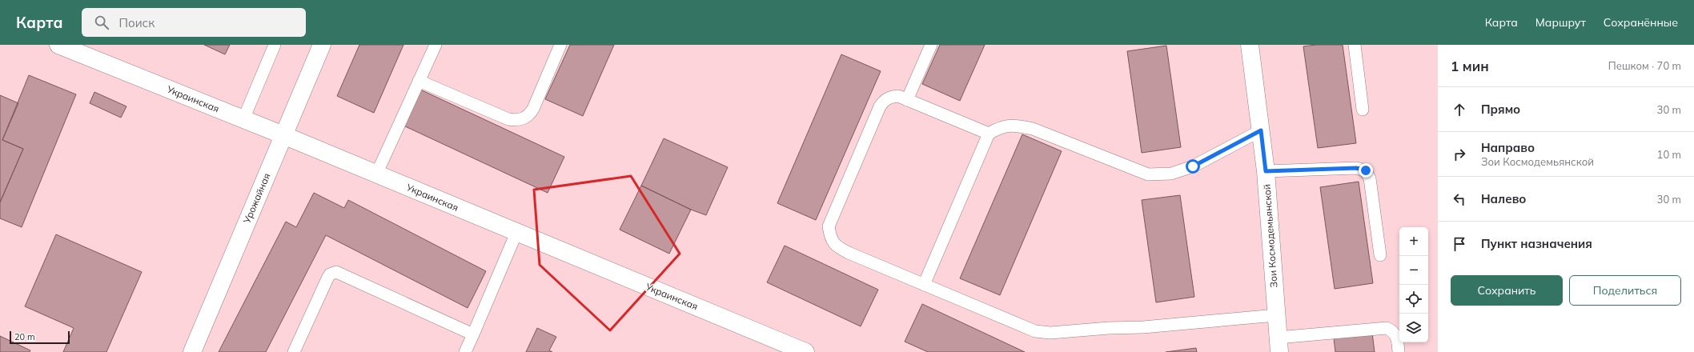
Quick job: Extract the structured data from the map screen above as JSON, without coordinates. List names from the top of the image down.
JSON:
{
  "streets": {
    "street": ["Украинская", "Урожайная", "Зои Космодемьянской"]
  },
  "crossings": [
    ["Украинская", "Урожайная"]
  ],
  "scale_bar": "20 m",
  "page": {
    "header": "Карта",
    "search": "Поиск",
    "nav": ["Карта", "Маршрут", "Сохранённые"],
    "heading": ["1 мин", "Пешком · 70 m"],
    "list": [
      ["Прямо", "30 m"],
      ["Направо", "Зои Космодемьянской", "10 m"],
      ["Налево", "30 m"],
      "Пункт назначения"
    ],
    "map_buttons": ["+", "−"],
    "buttons": ["Сохранить", "Поделиться"],
    "scale": "20 m"
  }
}
